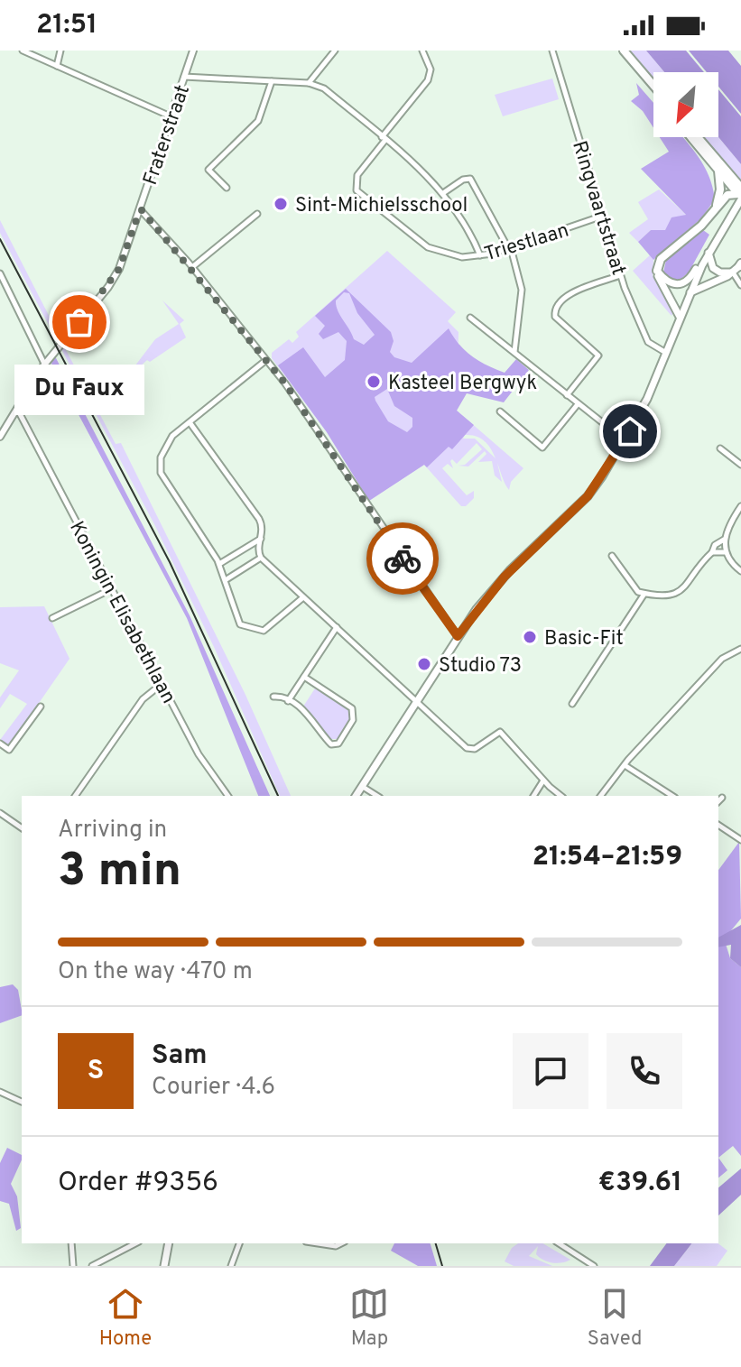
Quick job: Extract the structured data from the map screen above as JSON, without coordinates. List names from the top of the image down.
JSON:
{
  "streets": {
    "street": [
      "Fraterstraat",
      "Ringvaartstraat",
      "Triestlaan",
      "Koningin Elisabethlaan"
    ]
  },
  "crossings": [
    ["Fraterstraat", "Koningin Elisabethlaan"],
    ["Ringvaartstraat", "Triestlaan"]
  ],
  "places": [
    "Sint-Michielsschool",
    "Du Faux",
    "Kasteel Bergwyk",
    "Basic-Fit",
    "Studio 73"
  ],
  "north": "bottom left",
  "page": {
    "status": "21:51",
    "bubble": "Du Faux",
    "heading": ["3 min", "Arriving in", "21:54–21:59"],
    "panel": [
      "Sam",
      "Courier · 4.6",
      "Order #9356",
      "€39.61"
    ],
    "bar": "On the way · 470 m",
    "round": "S",
    "tabs": ["Home", "Map", "Saved"]
  }
}
